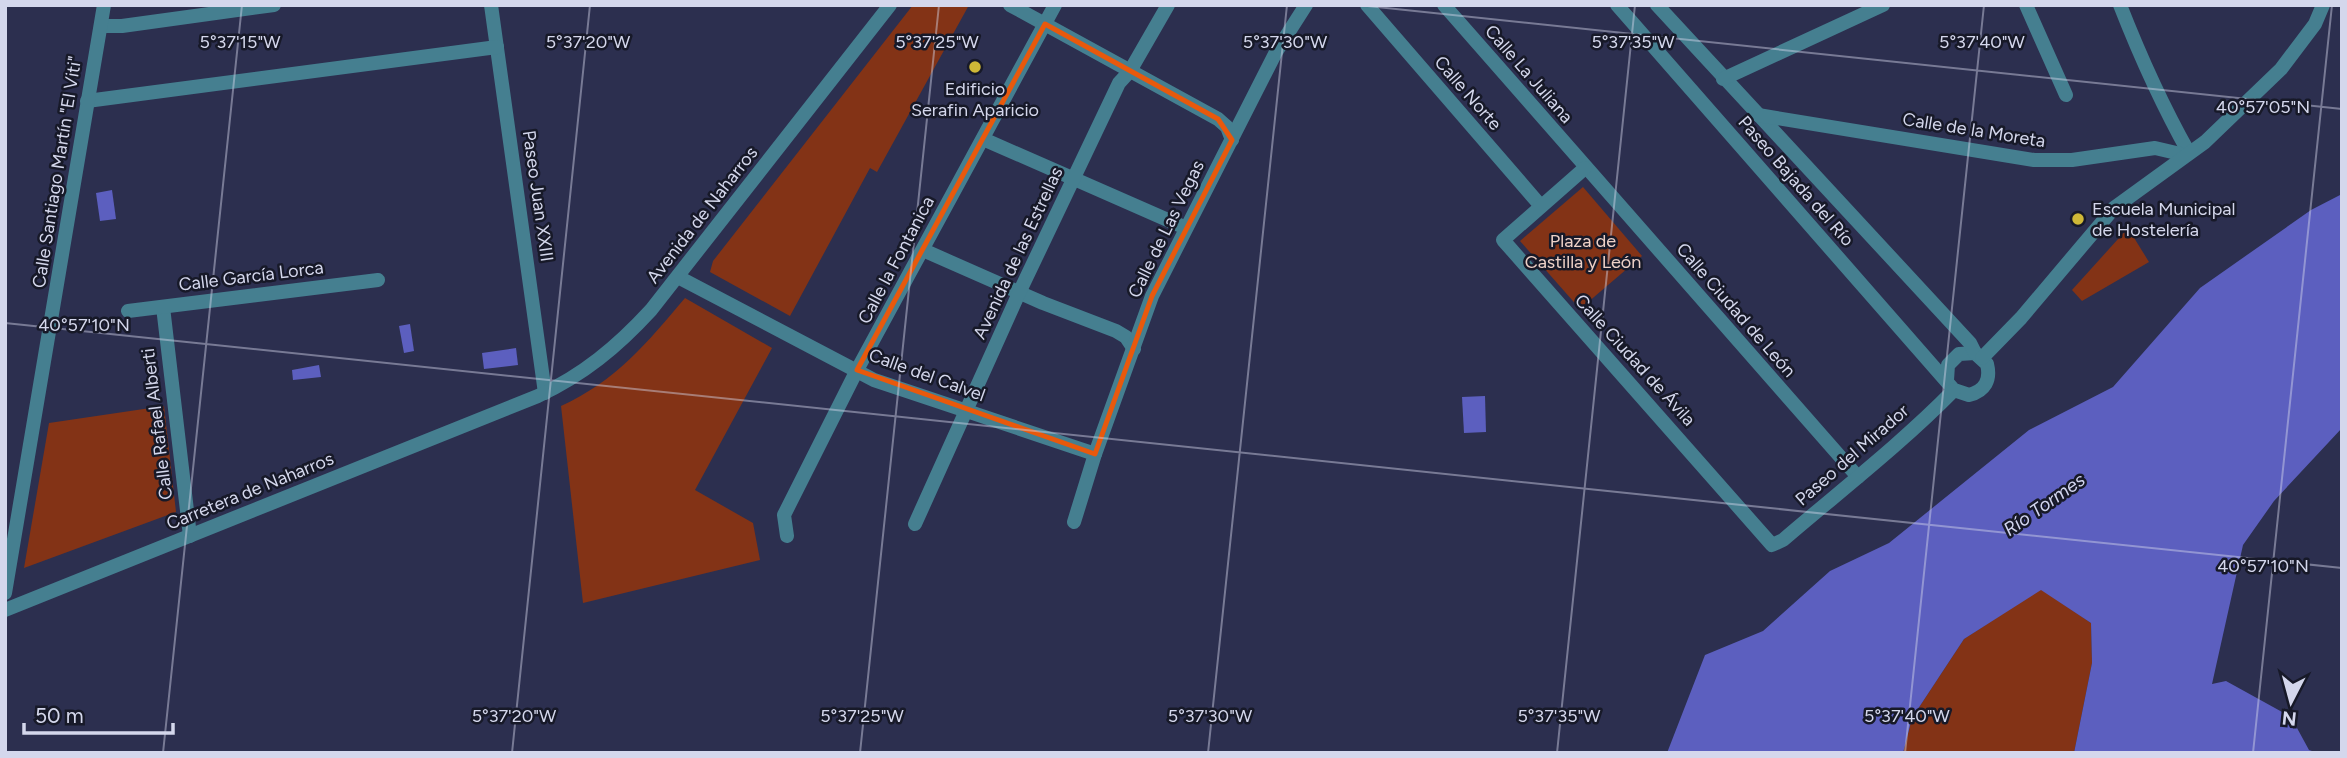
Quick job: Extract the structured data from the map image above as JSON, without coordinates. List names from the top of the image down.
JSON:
{
  "streets": {
    "street": [
      "Calle La Juliana",
      "Calle Norte",
      "Calle de la Moreta",
      "Calle Santiago Martín \"El Viti\"",
      "Paseo Bajada del Río",
      "Paseo Juan XXIII",
      "Avenida de Naharros",
      "Calle de Las Vegas",
      "Avenida de las Estrellas",
      "Calle la Fontanica",
      "Calle García Lorca",
      "Calle Ciudad de León",
      "Calle Ciudad de Ávila",
      "Calle del Calvel",
      "Calle Rafael Alberti",
      "Paseo del Mirador",
      "Carretera de Naharros"
    ]
  },
  "crossings": [
    ["Calle La Juliana", "Calle Ciudad de León"],
    ["Calle Norte", "Calle Ciudad de Ávila"],
    ["Calle de la Moreta", "Paseo Bajada del Río"],
    ["Paseo Bajada del Río", "Paseo del Mirador"],
    ["Paseo Juan XXIII", "Avenida de Naharros"],
    ["Avenida de Naharros", "Calle del Calvel"],
    ["Avenida de Naharros", "Carretera de Naharros"],
    ["Calle de Las Vegas", "Calle del Calvel"],
    ["Avenida de las Estrellas", "Calle del Calvel"],
    ["Calle la Fontanica", "Calle del Calvel"],
    ["Calle García Lorca", "Calle Rafael Alberti"],
    ["Calle Ciudad de León", "Paseo del Mirador"],
    ["Calle Ciudad de Ávila", "Paseo del Mirador"],
    ["Calle Rafael Alberti", "Carretera de Naharros"]
  ],
  "water": ["Río Tormes"],
  "parks": ["Plaza de Castilla y León"],
  "places": ["Edificio Serafin Aparicio", "Escuela Municipal de Hostelería"],
  "scale_bar": "50 m",
  "north": "bottom",
  "coordinates": [
    "5°37'15\"W",
    "5°37'20\"W",
    "5°37'25\"W",
    "5°37'30\"W",
    "5°37'35\"W",
    "5°37'40\"W",
    "40°57'05\"N",
    "40°57'10\"N"
  ]
}
